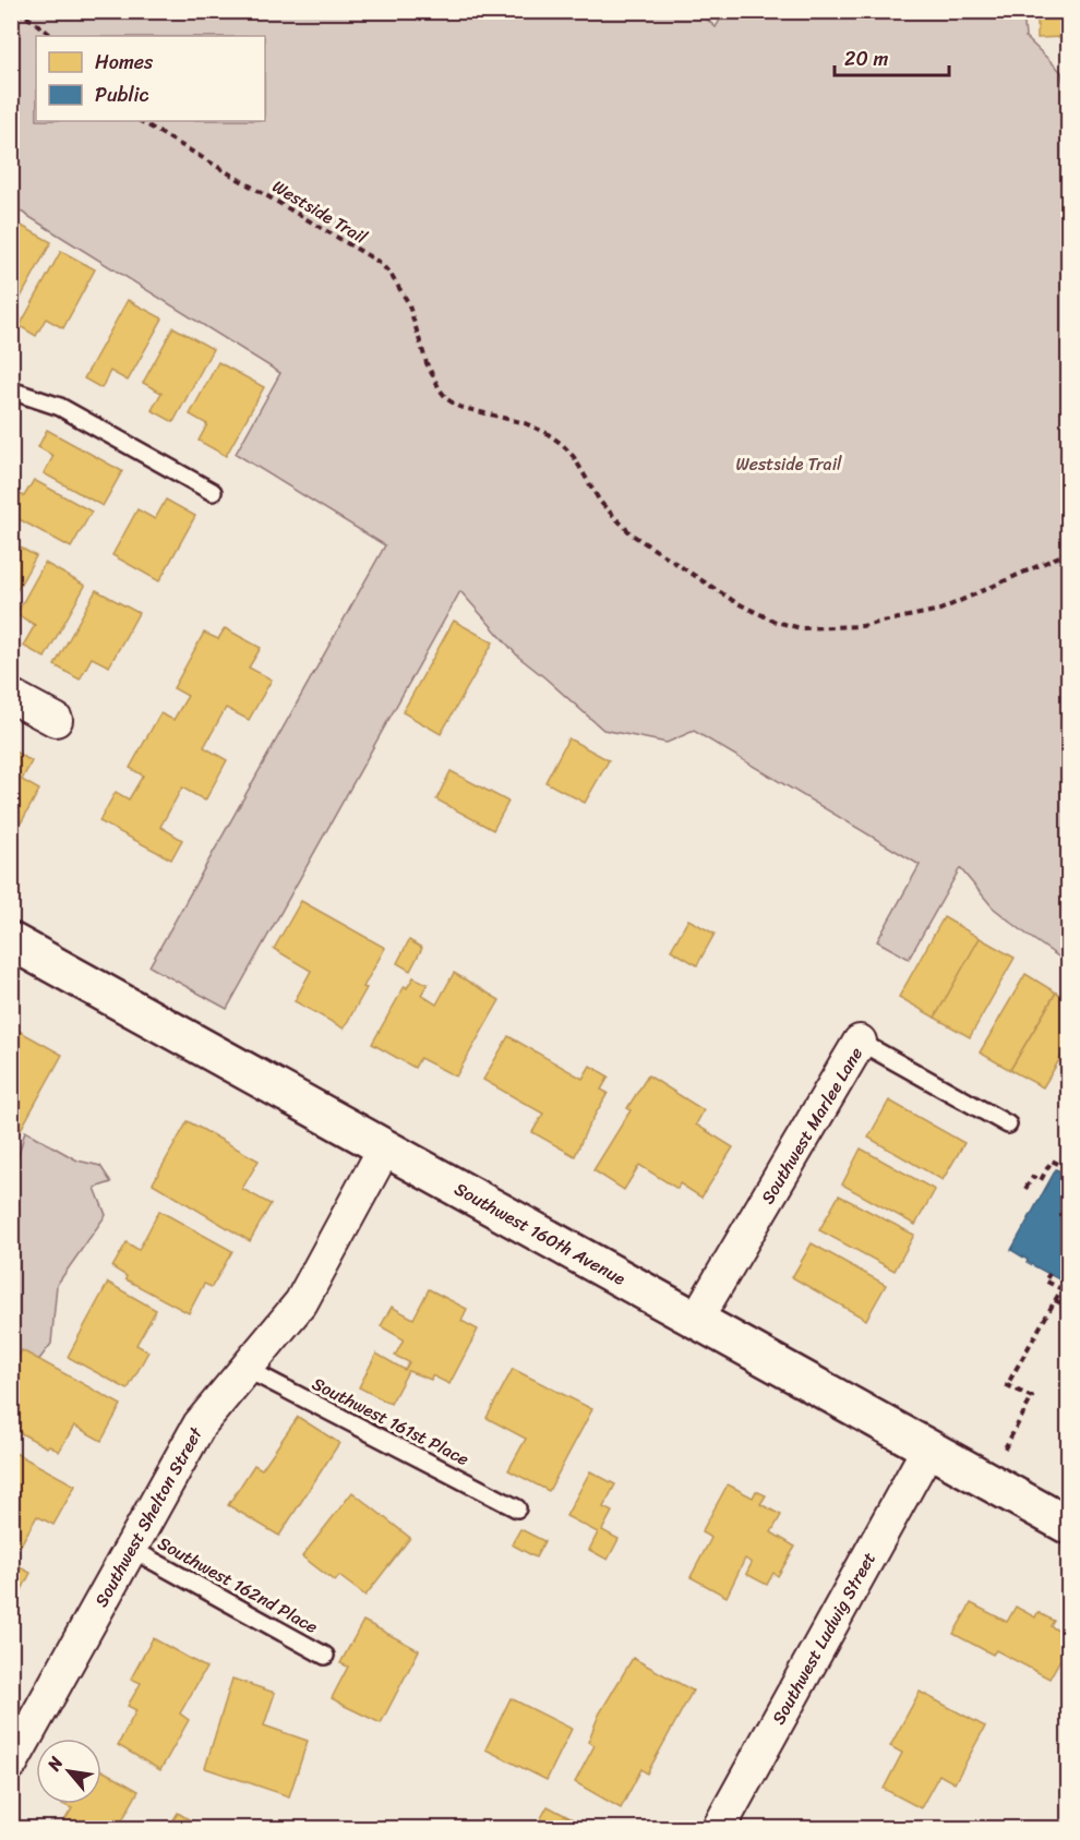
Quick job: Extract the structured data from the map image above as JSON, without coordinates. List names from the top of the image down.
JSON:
{
  "streets": {
    "street": [
      "Southwest Marlee Lane",
      "Southwest 160th Avenue",
      "Southwest Shelton Street",
      "Southwest Ludwig Street"
    ],
    "lane": ["Southwest 161st Place", "Southwest 162nd Place"],
    "path": ["Westside Trail"]
  },
  "crossings": [
    ["Southwest Marlee Lane", "Southwest 160th Avenue"],
    ["Southwest 160th Avenue", "Southwest Shelton Street"],
    ["Southwest 160th Avenue", "Southwest Ludwig Street"],
    ["Southwest 161st Place", "Southwest Shelton Street"],
    ["Southwest Shelton Street", "Southwest 162nd Place"]
  ],
  "parks": ["Westside Trail"],
  "legend": ["Homes", "Public"],
  "scale_bar": "20 m",
  "north": "top left"
}
